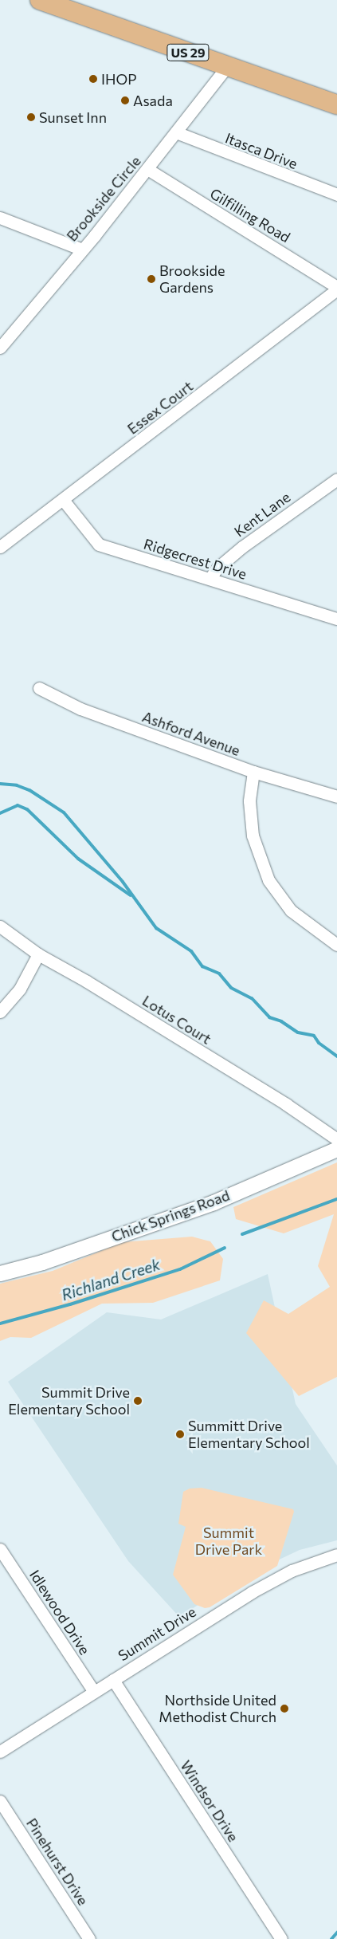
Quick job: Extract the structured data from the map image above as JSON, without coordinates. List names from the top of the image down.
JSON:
{
  "streets": {
    "main road": ["US 29"],
    "street": [
      "Itasca Drive",
      "Brookside Circle",
      "Gilfilling Road",
      "Essex Court",
      "Kent Lane",
      "Ridgecrest Drive",
      "Ashford Avenue",
      "Lotus Court",
      "Chick Springs Road",
      "Idlewood Drive",
      "Summit Drive",
      "Windsor Drive",
      "Pinehurst Drive"
    ]
  },
  "crossings": [
    ["US 29", "Brookside Circle"],
    ["Itasca Drive", "Brookside Circle"],
    ["Brookside Circle", "Gilfilling Road"],
    ["Gilfilling Road", "Essex Court"],
    ["Essex Court", "Ridgecrest Drive"],
    ["Kent Lane", "Ridgecrest Drive"],
    ["Idlewood Drive", "Summit Drive"],
    ["Summit Drive", "Windsor Drive"]
  ],
  "water": ["Richland Creek"],
  "parks": ["Summit Drive Park"],
  "places": [
    "IHOP",
    "Asada",
    "Sunset Inn",
    "Brookside Gardens",
    "Summit Drive Elementary School",
    "Summitt Drive Elementary School",
    "Northside United Methodist Church"
  ]
}
